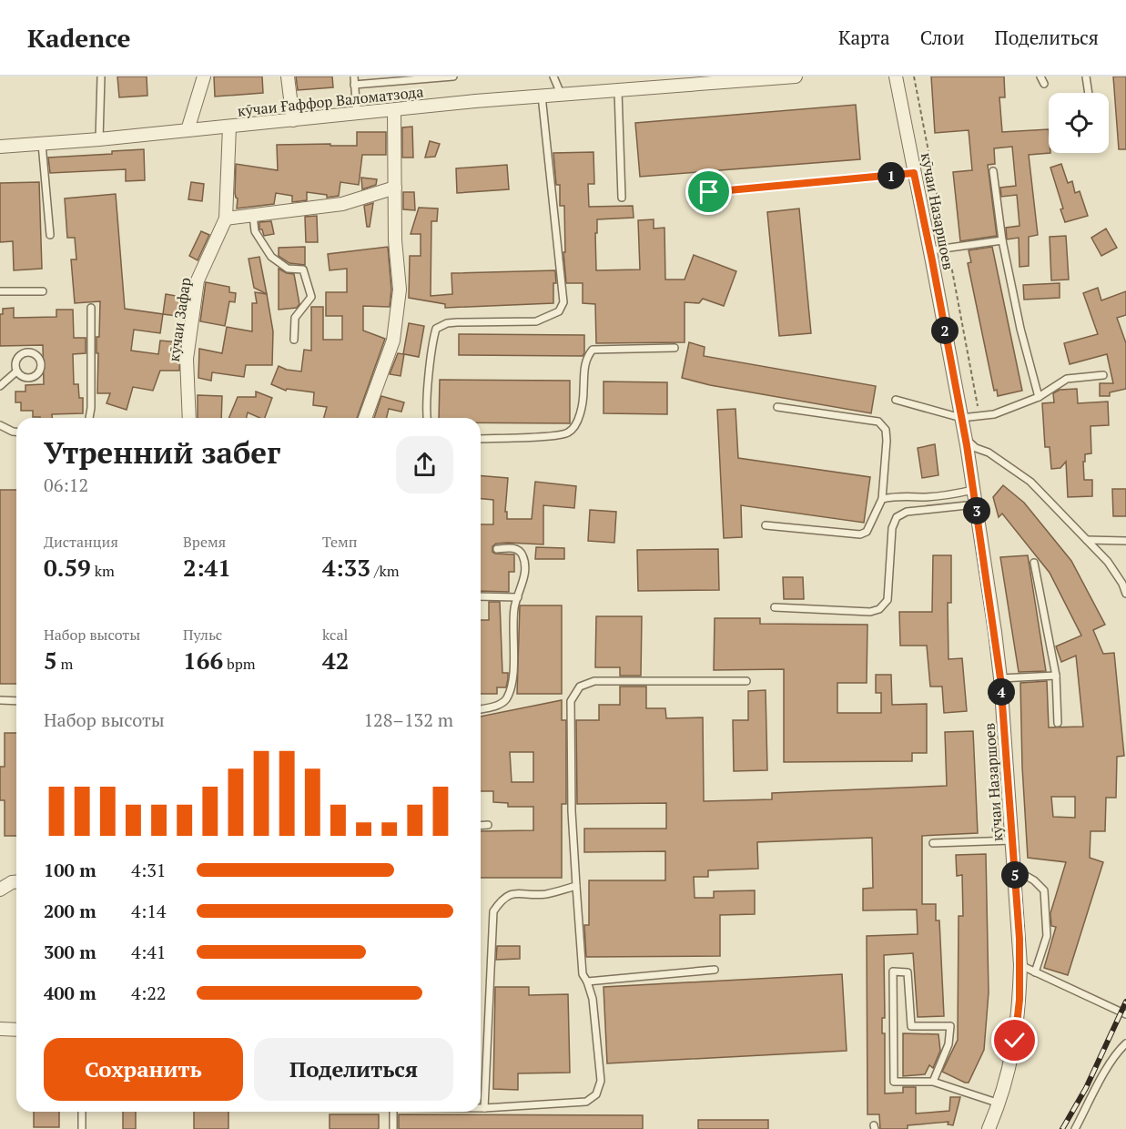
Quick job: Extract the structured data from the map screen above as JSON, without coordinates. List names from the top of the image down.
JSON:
{
  "streets": {
    "street": ["кӯчаи Ғаффор Валоматзода", "кӯчаи Назаршоев", "кӯчаи Зафар"]
  },
  "crossings": [
    ["кӯчаи Ғаффор Валоматзода", "кӯчаи Зафар"]
  ],
  "page": {
    "header": "Kadence",
    "nav": ["Карта", "Слои", "Поделиться"],
    "pins": [
      "1",
      "2",
      "3",
      "4",
      "5"
    ],
    "heading": ["Утренний забег", "06:12"],
    "stats": [
      ["Дистанция", "0.59 km"],
      ["Время", "2:41"],
      ["Темп", "4:33 /km"],
      ["Набор высоты", "5 m"],
      ["Пульс", "166 bpm"],
      ["kcal", "42"]
    ],
    "chart": ["Набор высоты", "128–132 m"],
    "list": [
      {
        "name": "100 m",
        "note": "4:31"
      },
      {
        "name": "200 m",
        "note": "4:14"
      },
      {
        "name": "300 m",
        "note": "4:41"
      },
      {
        "name": "400 m",
        "note": "4:22"
      }
    ],
    "buttons": ["Сохранить", "Поделиться"]
  }
}
